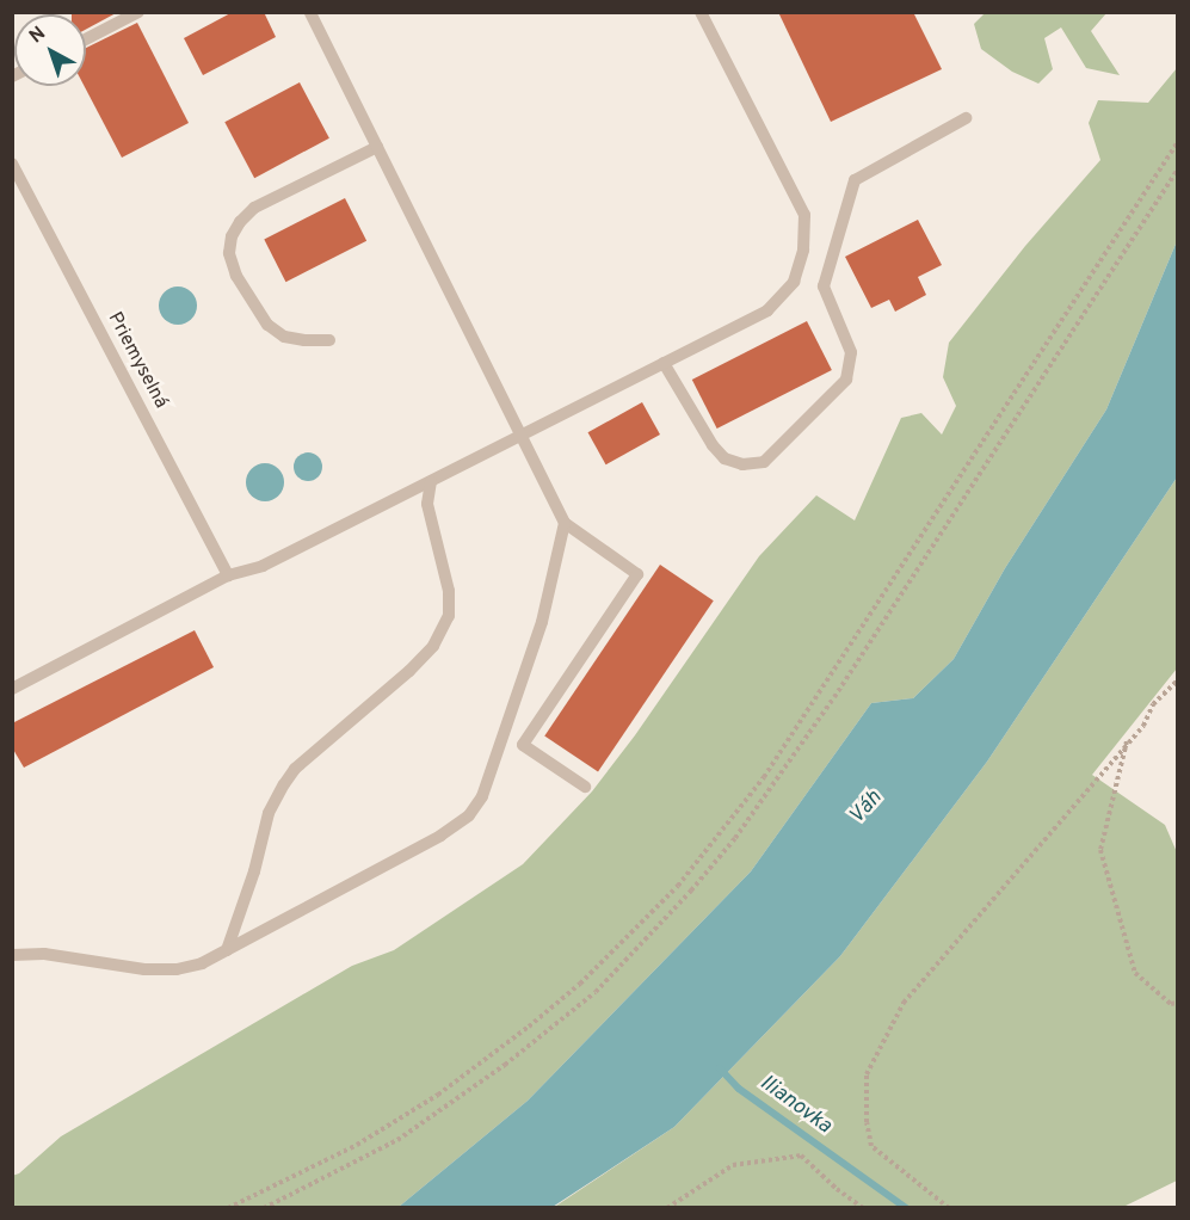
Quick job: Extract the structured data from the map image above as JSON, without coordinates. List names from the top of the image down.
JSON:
{
  "streets": {
    "lane": ["Priemyselná"]
  },
  "water": ["Váh", "Ilianovka"],
  "north": "top left"
}
